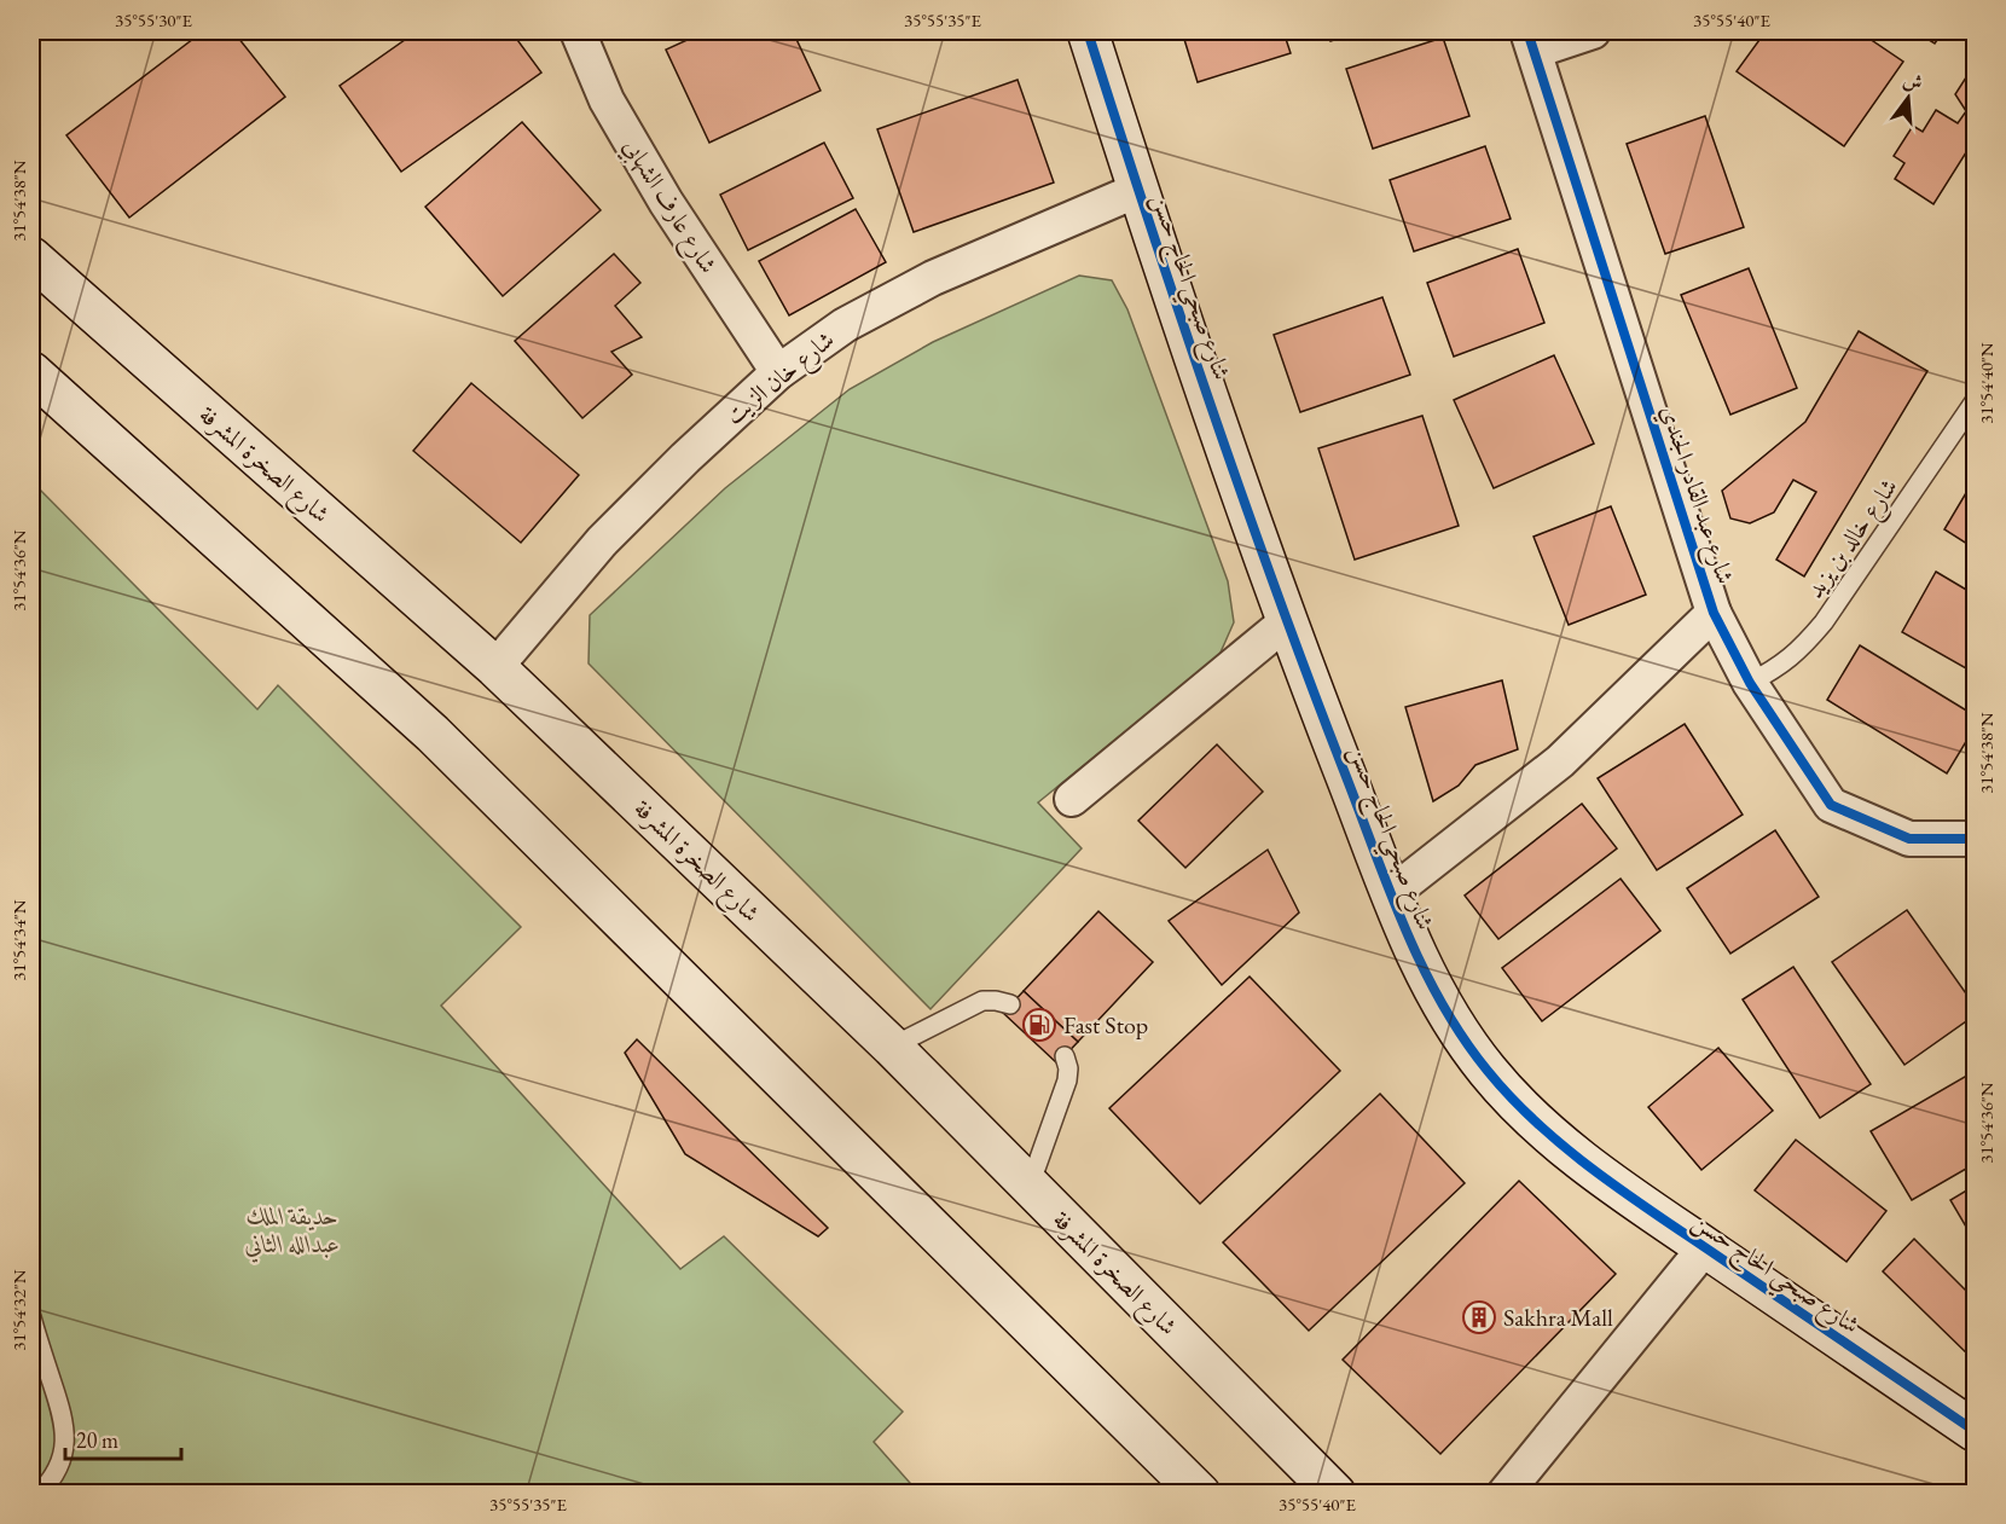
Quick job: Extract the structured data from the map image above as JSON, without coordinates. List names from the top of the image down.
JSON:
{
  "streets": {
    "main road": ["شارع صبحي الحاج حسن", "شارع الصخرة المشرفة"],
    "street": ["شارع عارف الشهابي", "شارع خان الزيت", "شارع عبد القادر الجندي"],
    "lane": ["شارع خالد بن يزيد"]
  },
  "crossings": [
    ["شارع عارف الشهابي", "شارع خان الزيت"],
    ["شارع صبحي الحاج حسن", "شارع خان الزيت"],
    ["شارع خان الزيت", "شارع الصخرة المشرفة"],
    ["شارع عبد القادر الجندي", "شارع خالد بن يزيد"]
  ],
  "parks": ["حديقة الملك عبدالله الثاني"],
  "places": {
    "fuel station": ["Fast Stop"],
    "building": ["Sakhra Mall"]
  },
  "scale_bar": "20 m",
  "north": "top",
  "coordinates": [
    "35°55'30\"E",
    "35°55'35\"E",
    "35°55'40\"E",
    "31°54'38\"N",
    "31°54'40\"N",
    "31°54'36\"N",
    "31°54'34\"N",
    "31°54'32\"N"
  ]
}
